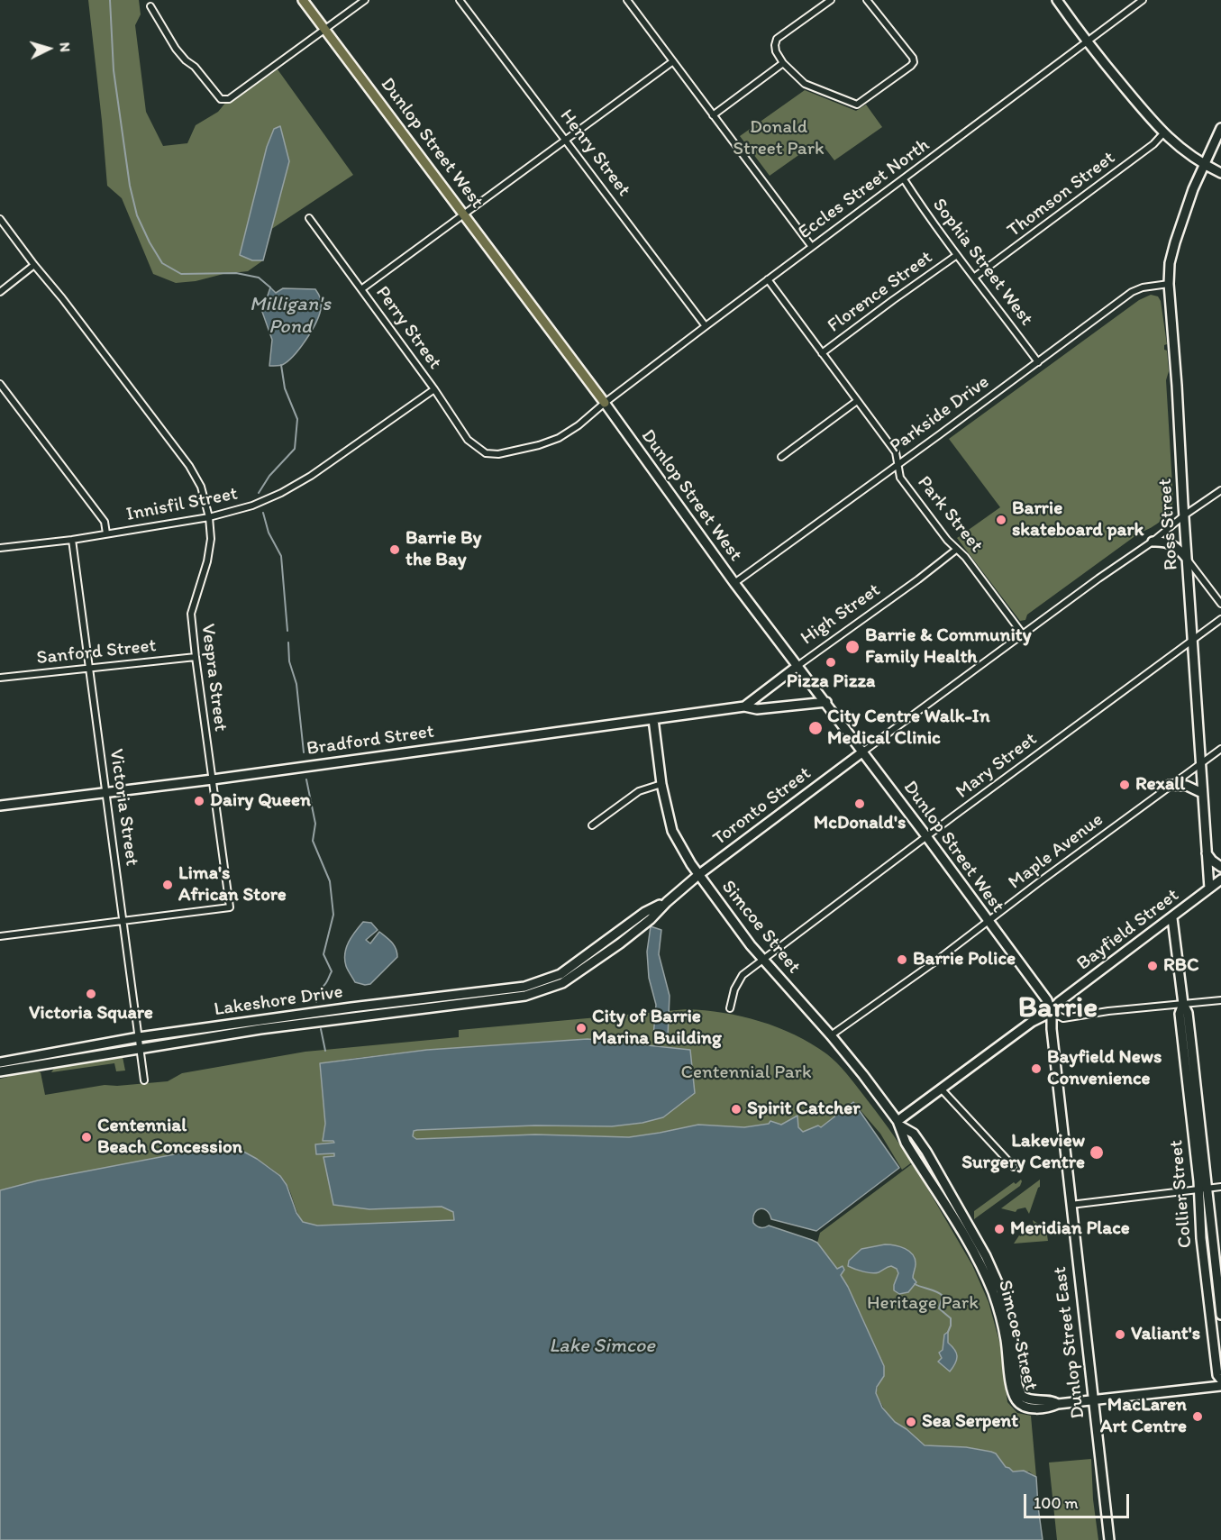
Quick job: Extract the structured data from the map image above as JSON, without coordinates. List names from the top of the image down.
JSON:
{
  "streets": {
    "main road": [
      "Dunlop Street West",
      "Ross Street",
      "High Street",
      "Bradford Street",
      "Toronto Street",
      "Simcoe Street",
      "Bayfield Street",
      "Lakeshore Drive",
      "Collier Street",
      "Dunlop Street East"
    ],
    "street": [
      "Henry Street",
      "Eccles Street North",
      "Thomson Street",
      "Sophia Street West",
      "Florence Street",
      "Perry Street",
      "Parkside Drive",
      "Innisfil Street",
      "Park Street",
      "Sanford Street",
      "Vespra Street",
      "Mary Street",
      "Victoria Street",
      "Maple Avenue"
    ]
  },
  "crossings": [
    ["Dunlop Street West", "Eccles Street North"],
    ["Dunlop Street West", "Parkside Drive"],
    ["Dunlop Street West", "High Street"],
    ["Dunlop Street West", "Bradford Street"],
    ["Dunlop Street West", "Mary Street"],
    ["Dunlop Street West", "Toronto Street"],
    ["Dunlop Street West", "Maple Avenue"],
    ["Dunlop Street West", "Bayfield Street"],
    ["Dunlop Street West", "Dunlop Street East"],
    ["Henry Street", "Eccles Street North"],
    ["Eccles Street North", "Sophia Street West"],
    ["Eccles Street North", "Perry Street"],
    ["Eccles Street North", "Park Street"],
    ["Thomson Street", "Sophia Street West"],
    ["Sophia Street West", "Florence Street"],
    ["Sophia Street West", "Parkside Drive"],
    ["Florence Street", "Park Street"],
    ["Perry Street", "Innisfil Street"],
    ["Parkside Drive", "Park Street"],
    ["Parkside Drive", "Ross Street"],
    ["Innisfil Street", "Vespra Street"],
    ["Innisfil Street", "Victoria Street"],
    ["Park Street", "High Street"],
    ["Park Street", "Toronto Street"],
    ["Ross Street", "Mary Street"],
    ["Ross Street", "Toronto Street"],
    ["Ross Street", "Maple Avenue"],
    ["Ross Street", "Bayfield Street"],
    ["High Street", "Bradford Street"],
    ["Sanford Street", "Vespra Street"],
    ["Sanford Street", "Victoria Street"],
    ["Vespra Street", "Bradford Street"],
    ["Vespra Street", "Victoria Street"],
    ["Bradford Street", "Victoria Street"],
    ["Bradford Street", "Simcoe Street"],
    ["Mary Street", "Simcoe Street"],
    ["Toronto Street", "Simcoe Street"],
    ["Toronto Street", "Lakeshore Drive"],
    ["Victoria Street", "Lakeshore Drive"],
    ["Maple Avenue", "Simcoe Street"],
    ["Simcoe Street", "Bayfield Street"],
    ["Simcoe Street", "Dunlop Street East"],
    ["Bayfield Street", "Collier Street"],
    ["Bayfield Street", "Dunlop Street East"]
  ],
  "districts": ["Barrie"],
  "water": ["Milligan's Pond", "Lake Simcoe"],
  "parks": ["Donald Street Park", "Centennial Park", "Heritage Park"],
  "places": [
    "Barrie skateboard park",
    "Barrie By the Bay",
    "Barrie & Community Family Health",
    "Pizza Pizza",
    "City Centre Walk-In Medical Clinic",
    "Rexall",
    "Dairy Queen",
    "McDonald's",
    "Lima's African Store",
    "Barrie Police",
    "RBC",
    "Victoria Square",
    "City of Barrie Marina Building",
    "Bayfield News Convenience",
    "Spirit Catcher",
    "Centennial Beach Concession",
    "Lakeview Surgery Centre",
    "Meridian Place",
    "Valiant's",
    "MacLaren Art Centre",
    "Sea Serpent"
  ],
  "scale_bar": "100 m",
  "north": "right"
}
